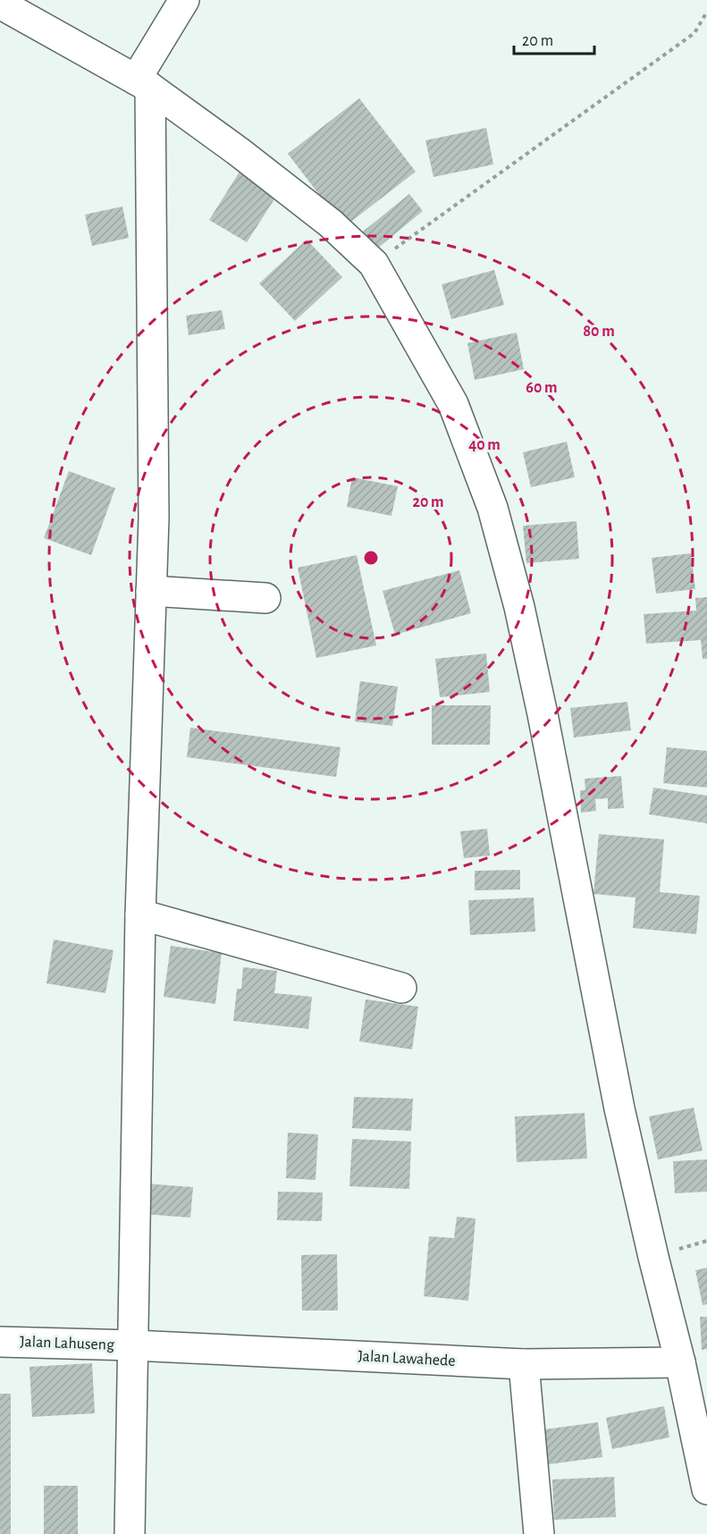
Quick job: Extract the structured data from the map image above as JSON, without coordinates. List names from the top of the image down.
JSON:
{
  "streets": {
    "street": ["Jalan Lahuseng", "Jalan Lawahede"]
  },
  "crossings": [
    ["Jalan Lahuseng", "Jalan Lawahede"]
  ],
  "scale_bar": "20 m",
  "rings": [
    "80 m",
    "60 m",
    "40 m",
    "20 m"
  ]
}
